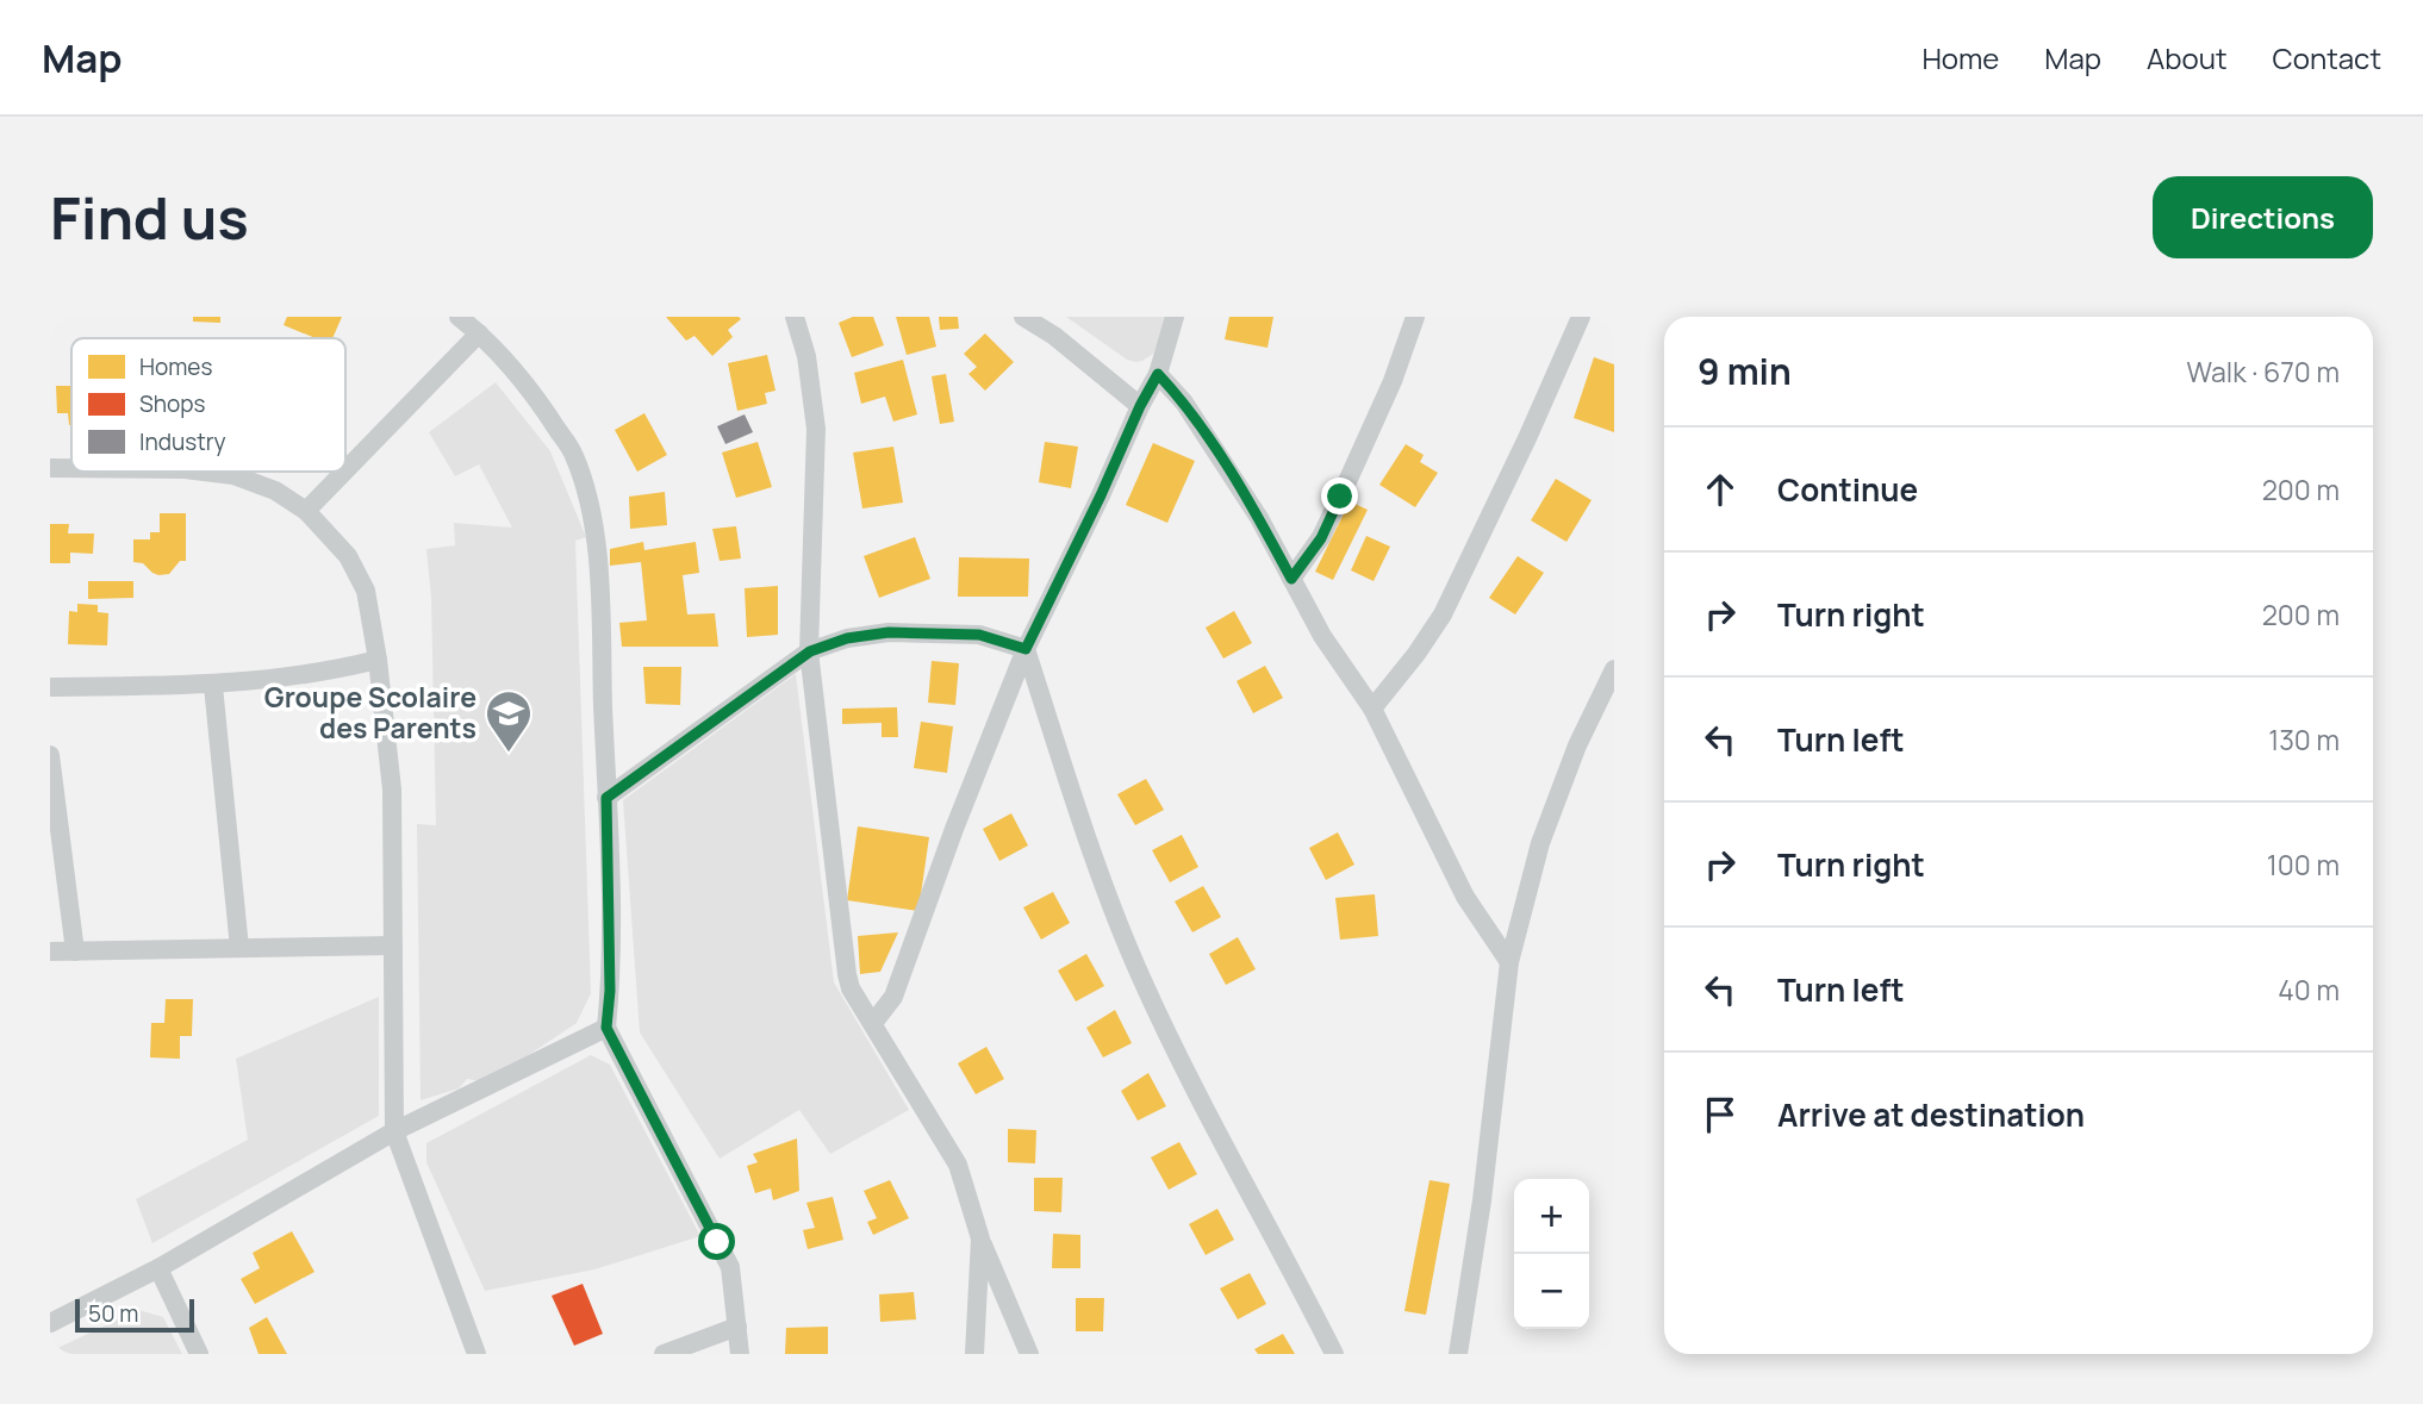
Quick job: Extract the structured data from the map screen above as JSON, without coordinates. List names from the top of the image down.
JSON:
{
  "places": {
    "school or university": ["Groupe Scolaire des Parents"]
  },
  "legend": ["Homes", "Shops", "Industry"],
  "scale_bar": "50 m",
  "page": {
    "header": "Map",
    "nav": [
      "Home",
      "Map",
      "About",
      "Contact"
    ],
    "buttons": "Directions",
    "title": "Find us",
    "heading": ["9 min", "Walk · 670 m"],
    "list": [
      ["Continue", "200 m"],
      ["Turn right", "200 m"],
      ["Turn left", "130 m"],
      ["Turn right", "100 m"],
      ["Turn left", "40 m"],
      "Arrive at destination"
    ],
    "map_buttons": ["+", "−"],
    "scale": "50 m"
  }
}
